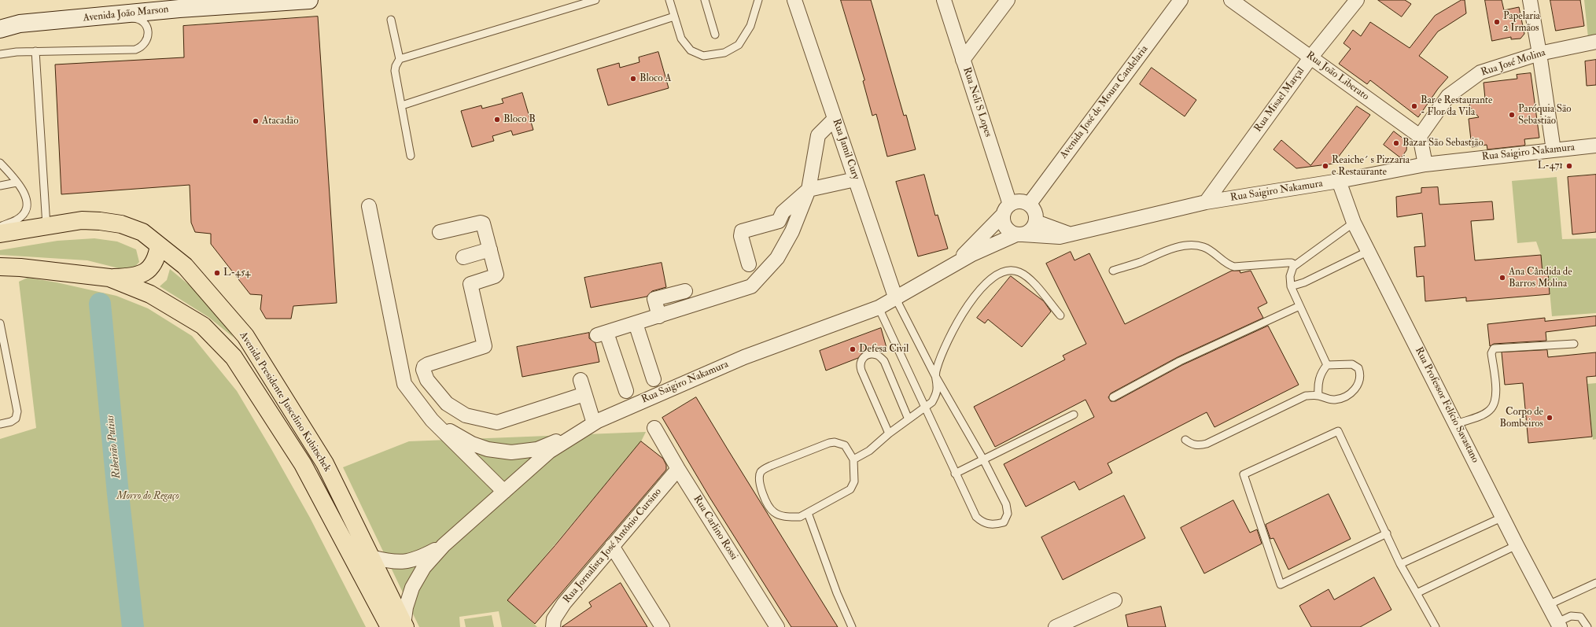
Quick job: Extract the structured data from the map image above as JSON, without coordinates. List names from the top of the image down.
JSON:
{
  "streets": {
    "main road": ["Avenida João Marson", "Avenida Presidente Juscelino Kubitschek"],
    "street": [
      "Rua José Molina",
      "Rua João Liberato",
      "Rua Misael Marçal",
      "Rua Neli S Lopes",
      "Avenida José de Moura Candelaria",
      "Rua Jamil Cury",
      "Rua Saigiro Nakamura",
      "Rua Professor Felício Savastano",
      "Rua Carlino Rossi",
      "Rua Jornalista José Antônio Cursino"
    ]
  },
  "crossings": [
    ["Rua José Molina", "Rua João Liberato"],
    ["Rua João Liberato", "Rua Misael Marçal"],
    ["Rua Misael Marçal", "Rua Saigiro Nakamura"],
    ["Rua Neli S Lopes", "Avenida José de Moura Candelaria"],
    ["Rua Neli S Lopes", "Rua Saigiro Nakamura"],
    ["Avenida José de Moura Candelaria", "Rua Saigiro Nakamura"],
    ["Rua Jamil Cury", "Rua Saigiro Nakamura"],
    ["Rua Saigiro Nakamura", "Avenida Presidente Juscelino Kubitschek"],
    ["Rua Saigiro Nakamura", "Rua Professor Felício Savastano"],
    ["Rua Carlino Rossi", "Rua Jornalista José Antônio Cursino"]
  ],
  "water": ["Ribeirão Putins"],
  "parks": ["Morro do Regaço"],
  "places": [
    "Papelaria 2 Irmãos",
    "Bloco A",
    "Bar e Restaurante - Flor da Vila",
    "Paróquia São Sebastião",
    "Bloco B",
    "Atacadão",
    "Bazar São Sebastião",
    "Reaiche´ s Pizzaria e Restaurante",
    "L-471",
    "L-454",
    "Ana Cândida de Barros Molina",
    "Defesa Civil",
    "Corpo de Bombeiros"
  ]
}
